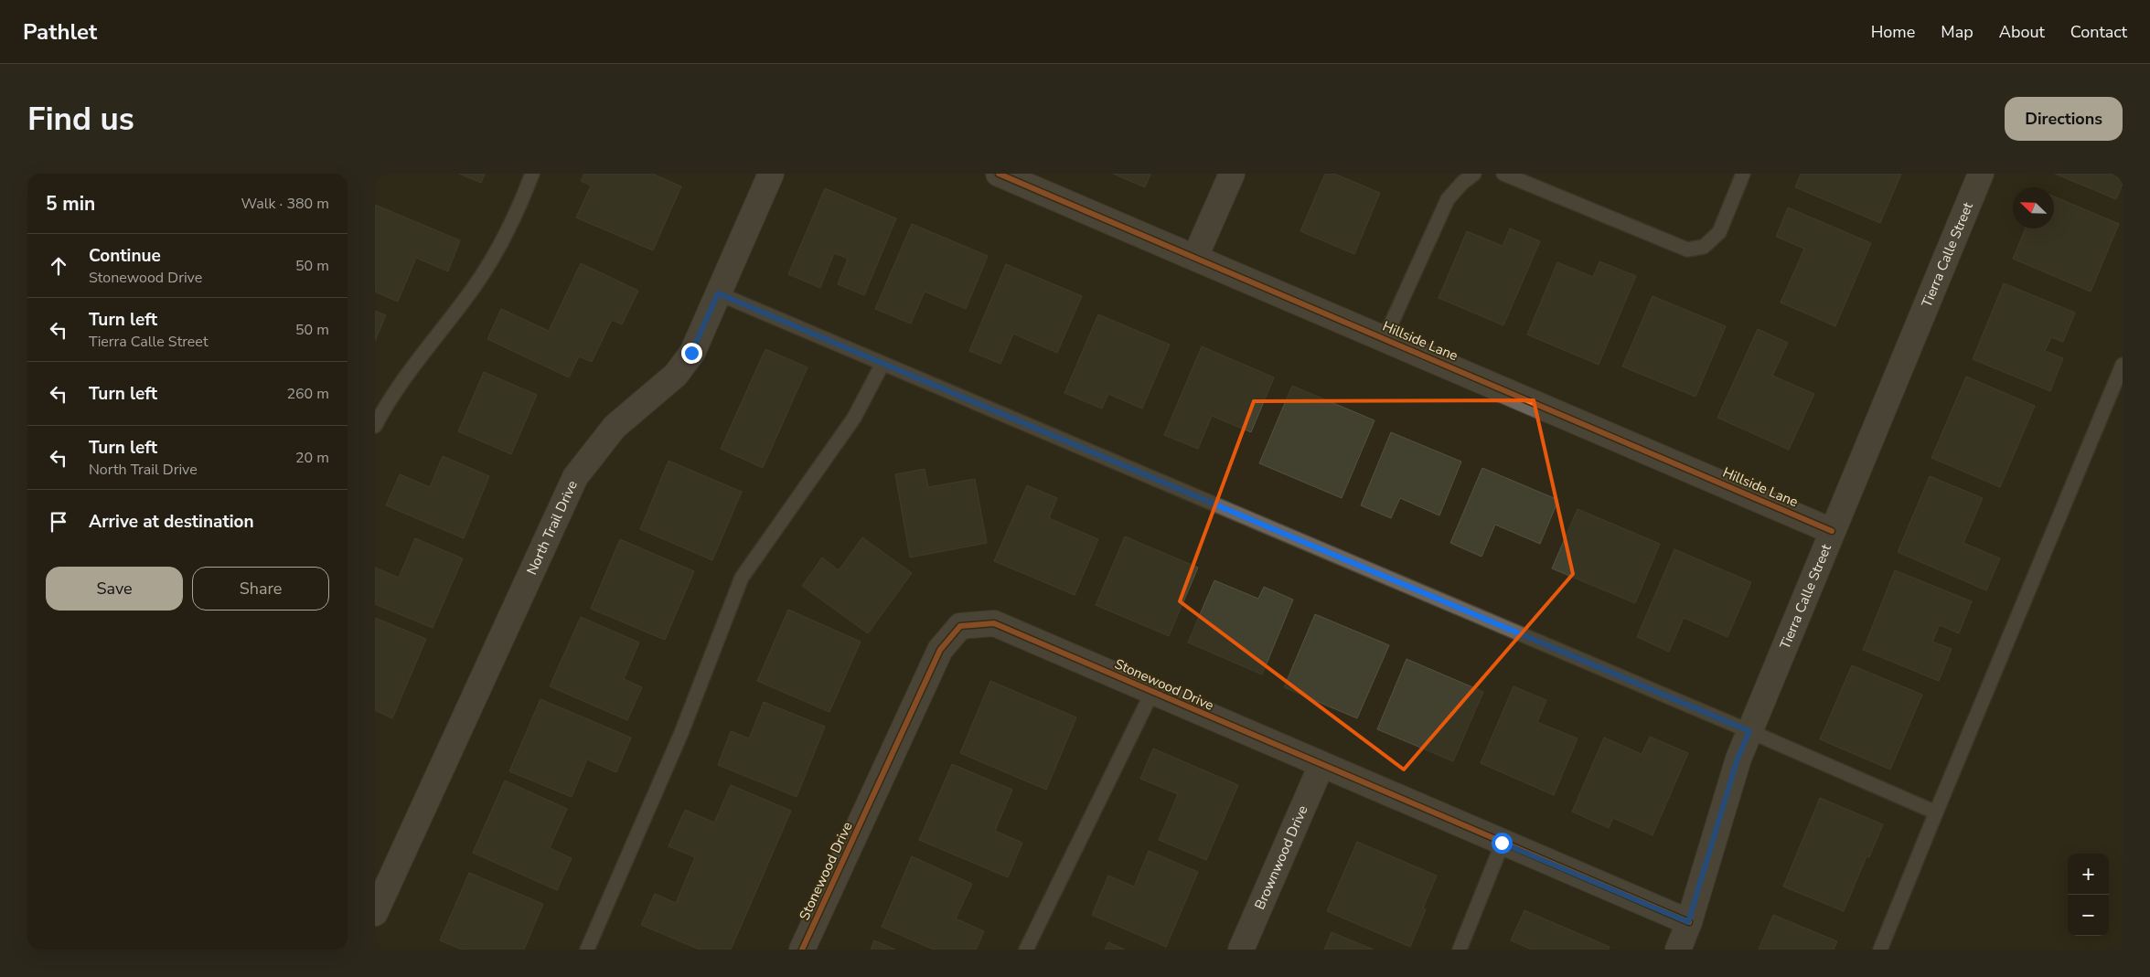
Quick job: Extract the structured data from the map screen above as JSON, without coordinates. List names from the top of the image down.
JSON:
{
  "streets": {
    "street": [
      "Tierra Calle Street",
      "Hillside Lane",
      "North Trail Drive",
      "Stonewood Drive",
      "Brownwood Drive"
    ]
  },
  "crossings": [
    ["Tierra Calle Street", "Hillside Lane"],
    ["Tierra Calle Street", "Stonewood Drive"],
    ["Stonewood Drive", "Brownwood Drive"]
  ],
  "north": "top left",
  "page": {
    "header": "Pathlet",
    "nav": [
      "Home",
      "Map",
      "About",
      "Contact"
    ],
    "buttons": [
      "Directions",
      ["Save", "Share"]
    ],
    "title": "Find us",
    "heading": ["5 min", "Walk · 380 m"],
    "list": [
      ["Continue", "Stonewood Drive", "50 m"],
      ["Turn left", "Tierra Calle Street", "50 m"],
      ["Turn left", "260 m"],
      ["Turn left", "North Trail Drive", "20 m"],
      "Arrive at destination"
    ],
    "map_buttons": ["+", "−"]
  }
}
